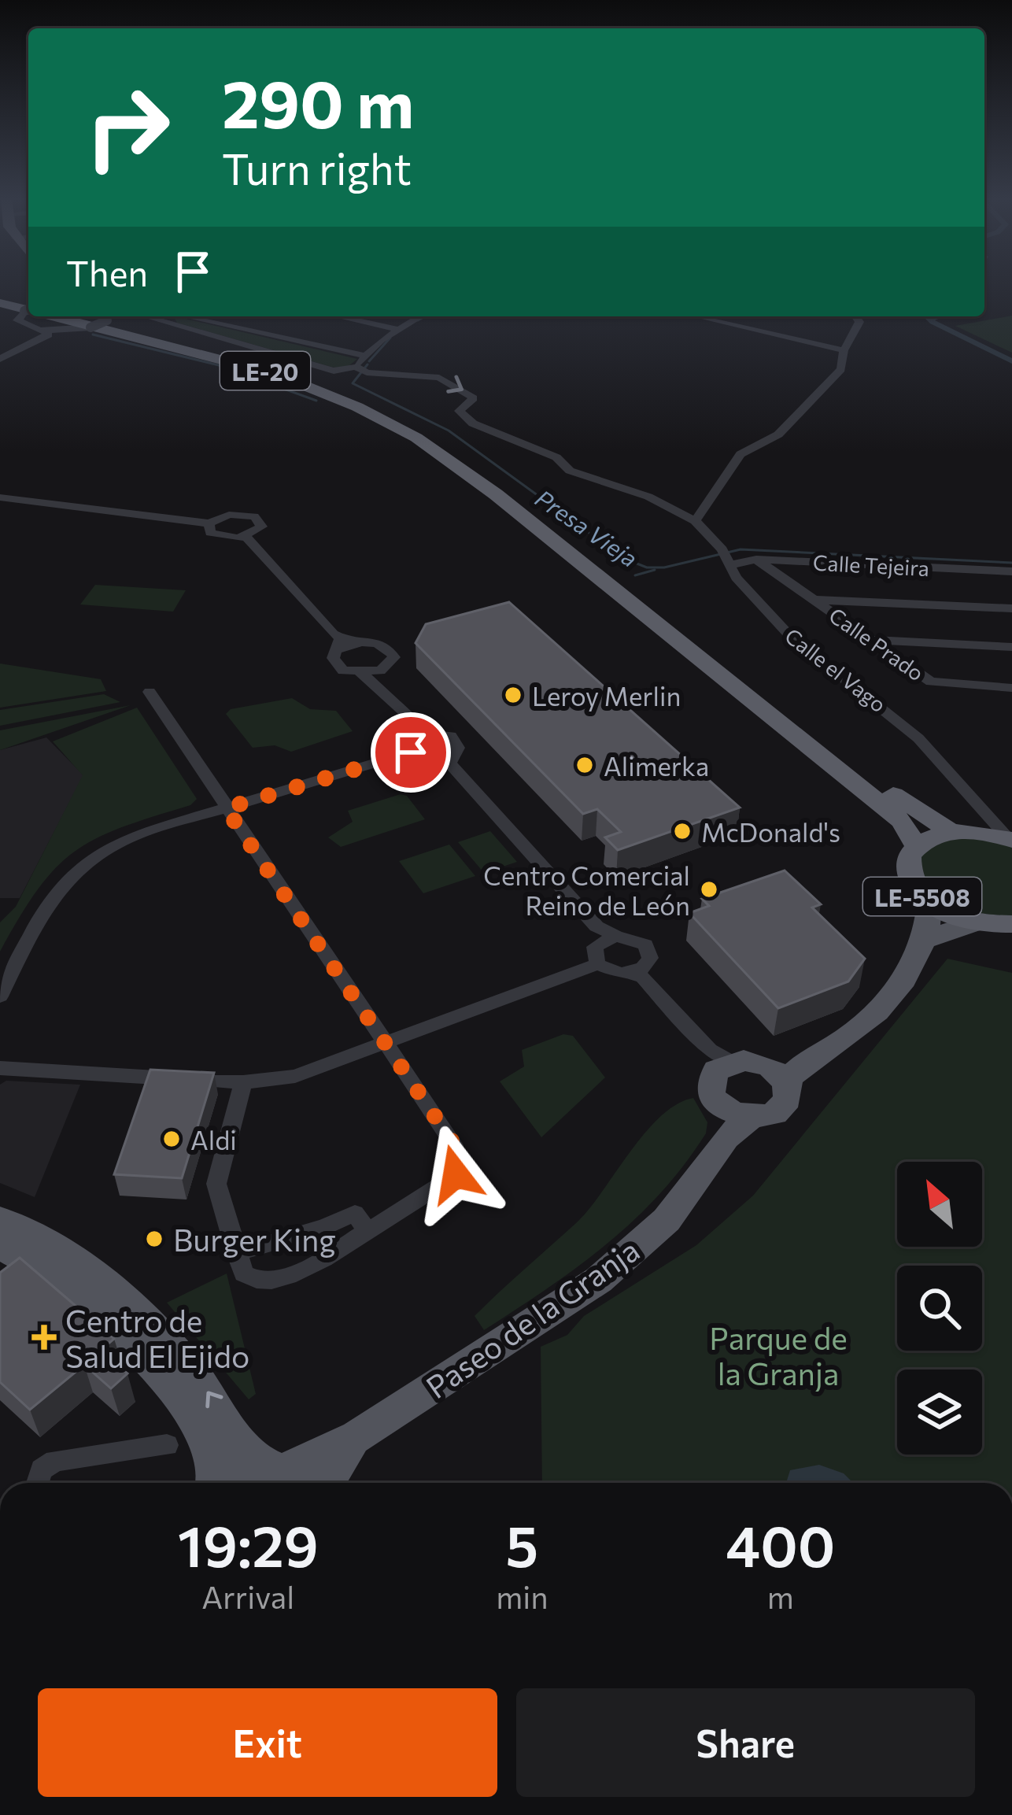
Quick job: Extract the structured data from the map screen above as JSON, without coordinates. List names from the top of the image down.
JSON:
{
  "streets": {
    "highway": ["LE-20", "LE-5508"],
    "main road": ["Paseo de la Granja"],
    "street": ["Calle Tejeira", "Calle Prado", "Calle el Vago"]
  },
  "crossings": [
    ["LE-20", "Calle el Vago"],
    ["LE-20", "LE-5508"],
    ["Calle Tejeira", "Calle Prado"],
    ["Calle Tejeira", "Calle el Vago"],
    ["Calle el Vago", "LE-5508"]
  ],
  "water": ["Presa Vieja"],
  "parks": ["Parque de la Granja"],
  "places": {
    "other": [
      "Leroy Merlin",
      "Alimerka",
      "McDonald's",
      "Centro Comercial Reino de León",
      "Aldi",
      "Burger King"
    ],
    "health": ["Centro de Salud El Ejido"]
  },
  "north": "top left",
  "page": {
    "turn": ["290 m", "Turn right"],
    "then": "Then",
    "eta": [
      "19:29",
      "Arrival",
      "5",
      "min",
      "400",
      "m"
    ],
    "buttons": ["Exit", "Share"]
  }
}
